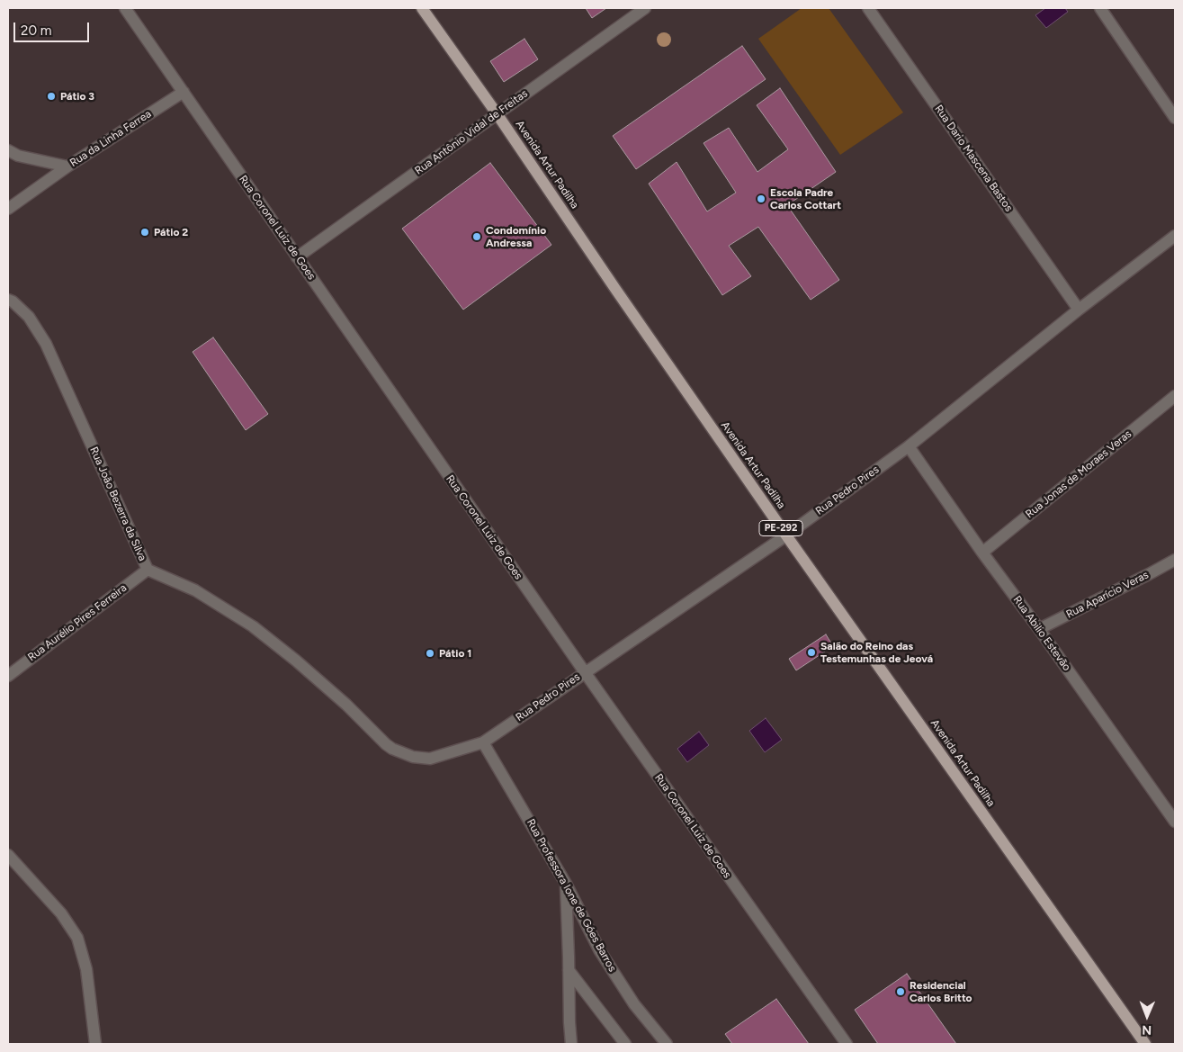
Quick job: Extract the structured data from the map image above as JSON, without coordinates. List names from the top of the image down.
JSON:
{
  "streets": {
    "main road": ["Avenida Artur Padilha", "PE-292"],
    "street": [
      "Rua Antônio Vidal de Freitas",
      "Rua da Linha Ferrea",
      "Rua Dario Mascena Bastos",
      "Rua Coronel Luiz de Goes",
      "Rua Jonas de Moraes Veras",
      "Rua Pedro Pires",
      "Rua João Bezerra da Silva",
      "Rua Aparício Veras",
      "Rua Aurélio Pires Ferreira",
      "Rua Abilio Estevão",
      "Rua Professora Ione de Góes Barros"
    ]
  },
  "crossings": [
    ["Rua Antônio Vidal de Freitas", "Avenida Artur Padilha"],
    ["Rua Antônio Vidal de Freitas", "Rua Coronel Luiz de Goes"],
    ["Rua da Linha Ferrea", "Rua Coronel Luiz de Goes"],
    ["Rua Dario Mascena Bastos", "Rua Pedro Pires"],
    ["Avenida Artur Padilha", "Rua Pedro Pires"],
    ["Rua Coronel Luiz de Goes", "Rua Pedro Pires"],
    ["Rua Jonas de Moraes Veras", "Rua Abilio Estevão"],
    ["Rua Pedro Pires", "Rua João Bezerra da Silva"],
    ["Rua Pedro Pires", "Rua Abilio Estevão"],
    ["Rua Pedro Pires", "Rua Professora Ione de Góes Barros"],
    ["Rua João Bezerra da Silva", "Rua Aurélio Pires Ferreira"],
    ["Rua João Bezerra da Silva", "Rua Professora Ione de Góes Barros"],
    ["Rua Aparício Veras", "Rua Abilio Estevão"]
  ],
  "places": [
    "Pátio 3",
    "Escola Padre Carlos Cottart",
    "Pátio 2",
    "Condomínio Andressa",
    "Salão do Reino das Testemunhas de Jeová",
    "Pátio 1",
    "Residencial Carlos Britto"
  ],
  "scale_bar": "20 m",
  "north": "bottom"
}
